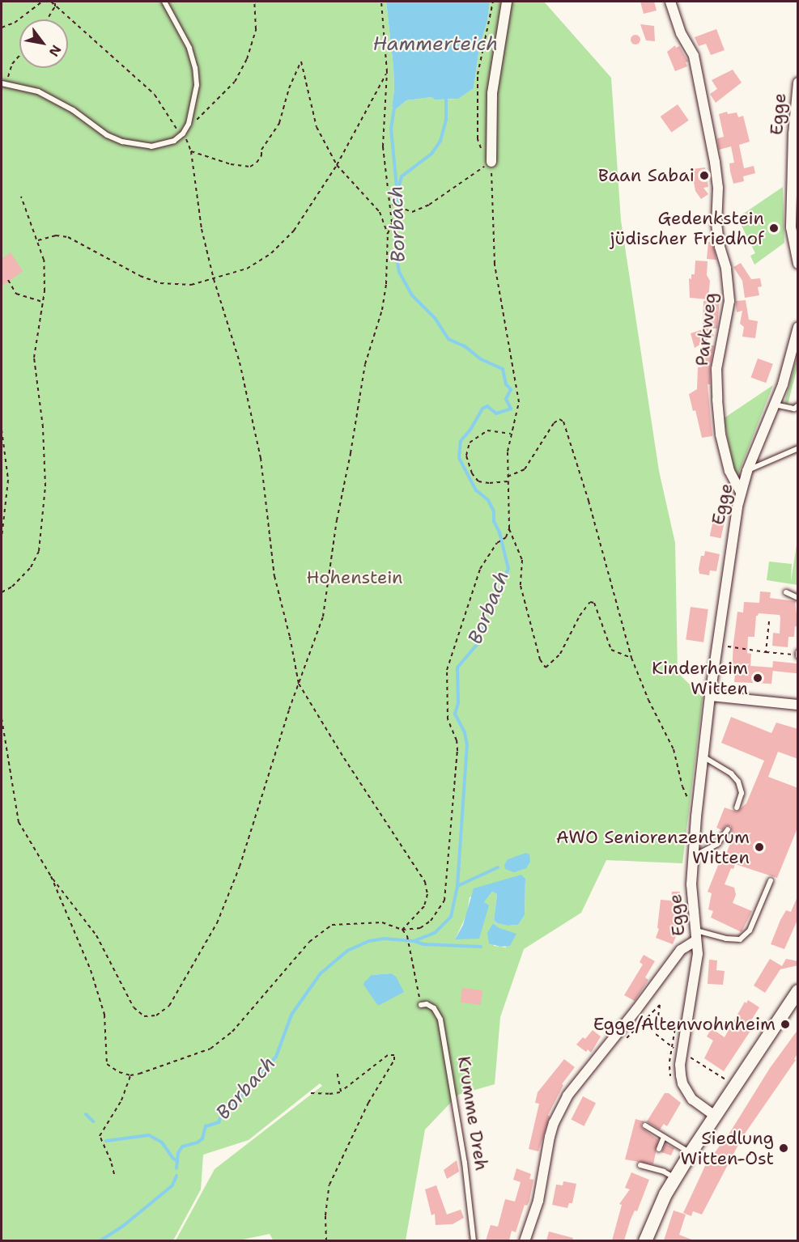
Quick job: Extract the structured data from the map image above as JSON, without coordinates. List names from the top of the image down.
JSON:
{
  "streets": {
    "street": ["Egge", "Parkweg"],
    "lane": ["Krumme Dreh"]
  },
  "crossings": [
    ["Egge", "Parkweg"]
  ],
  "water": ["Hammerteich", "Borbach"],
  "parks": ["Hohenstein"],
  "places": [
    "Baan Sabai",
    "Gedenkstein jüdischer Friedhof",
    "Kinderheim Witten",
    "AWO Seniorenzentrum Witten",
    "Egge/Altenwohnheim",
    "Siedlung Witten-Ost"
  ],
  "north": "bottom right"
}
